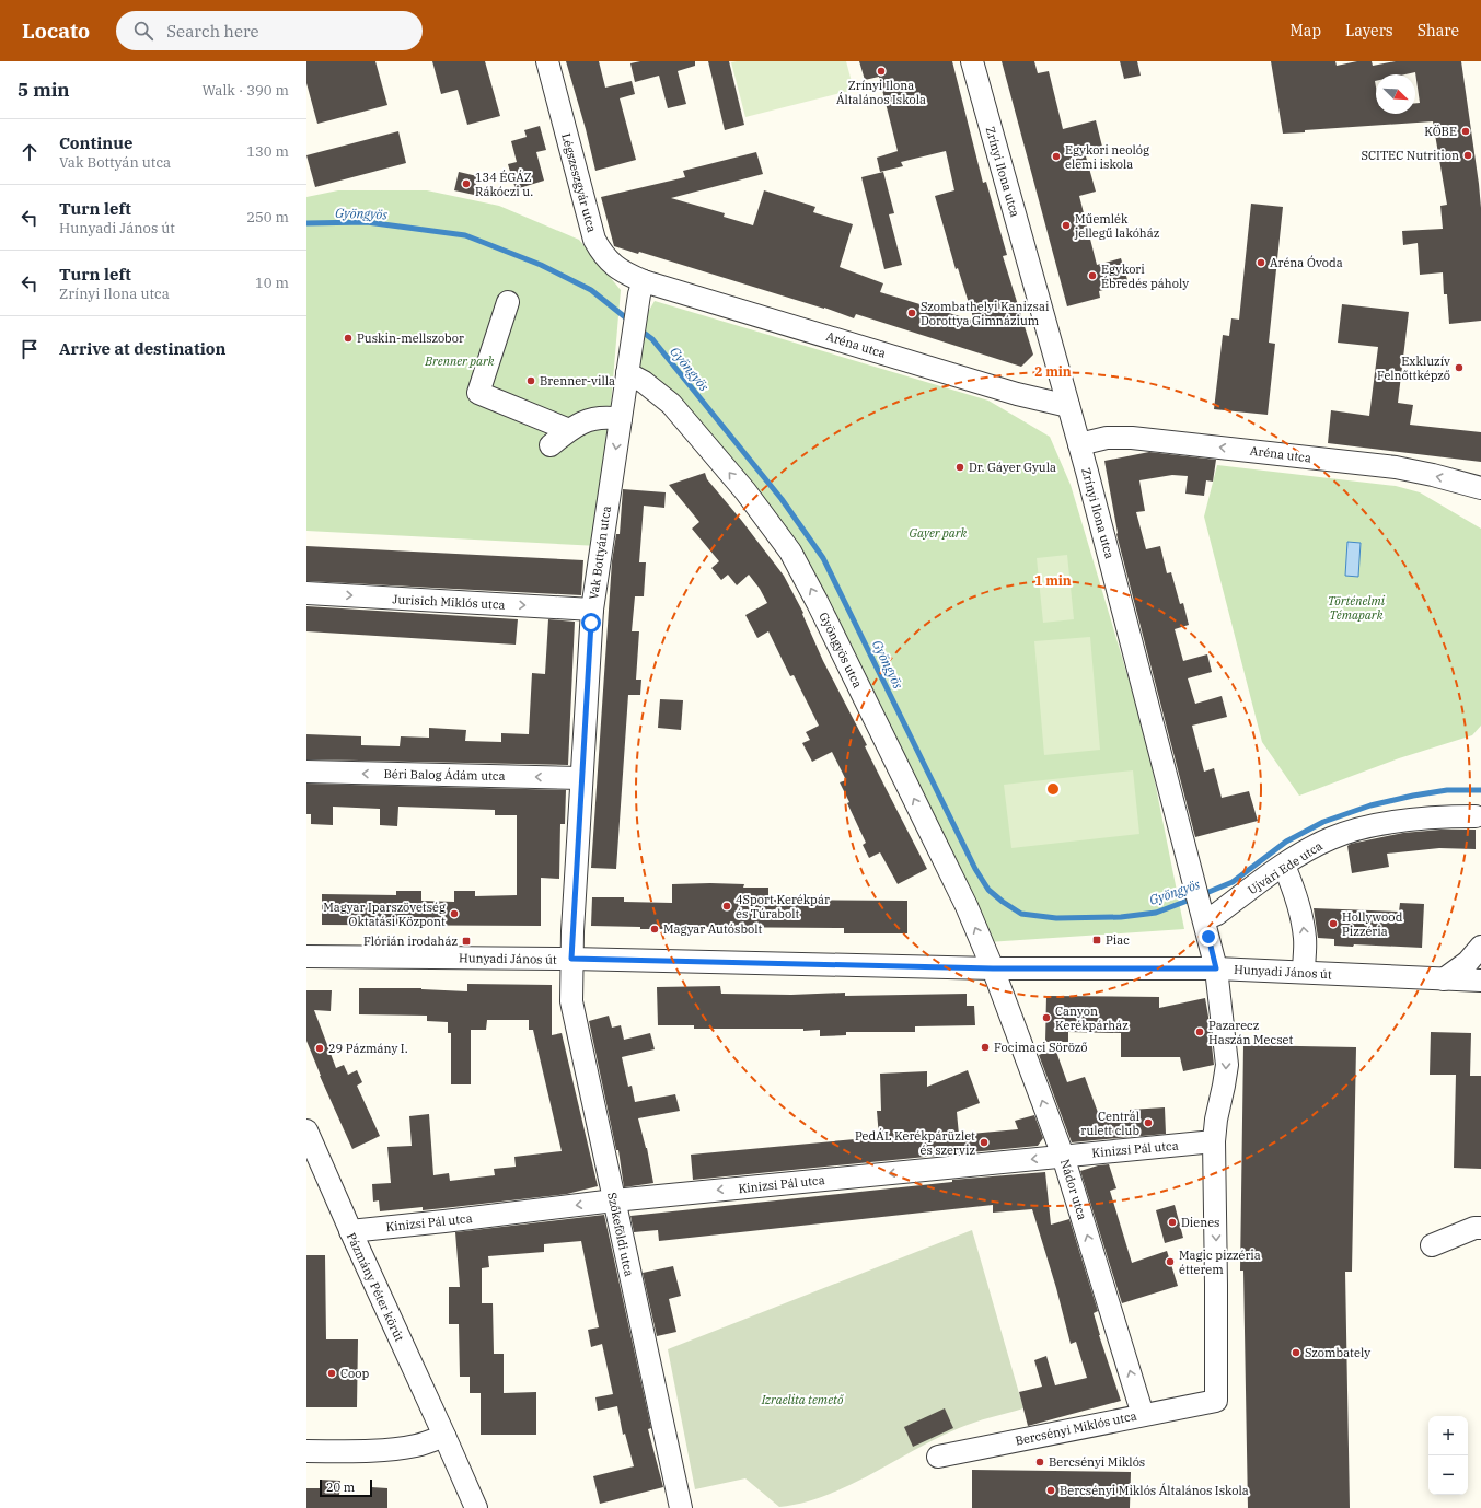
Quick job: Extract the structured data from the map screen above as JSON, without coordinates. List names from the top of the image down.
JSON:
{
  "streets": {
    "street": [
      "Zrínyi Ilona utca",
      "Légszeszgyár utca",
      "Aréna utca",
      "Vak Bottyán utca",
      "Jurisich Miklós utca",
      "Gyöngyös utca",
      "Béri Balog Ádám utca",
      "Ujvári Ede utca",
      "Hunyadi János út",
      "Kinizsi Pál utca",
      "Nádor utca",
      "Szőkeföldi utca",
      "Pázmány Péter körút",
      "Bercsényi Miklós utca"
    ]
  },
  "crossings": [
    ["Zrínyi Ilona utca", "Aréna utca"],
    ["Zrínyi Ilona utca", "Ujvári Ede utca"],
    ["Zrínyi Ilona utca", "Hunyadi János út"],
    ["Zrínyi Ilona utca", "Kinizsi Pál utca"],
    ["Zrínyi Ilona utca", "Bercsényi Miklós utca"],
    ["Légszeszgyár utca", "Aréna utca"],
    ["Légszeszgyár utca", "Vak Bottyán utca"],
    ["Aréna utca", "Vak Bottyán utca"],
    ["Vak Bottyán utca", "Jurisich Miklós utca"],
    ["Vak Bottyán utca", "Gyöngyös utca"],
    ["Vak Bottyán utca", "Béri Balog Ádám utca"],
    ["Vak Bottyán utca", "Hunyadi János út"],
    ["Vak Bottyán utca", "Szőkeföldi utca"],
    ["Gyöngyös utca", "Hunyadi János út"],
    ["Gyöngyös utca", "Nádor utca"],
    ["Hunyadi János út", "Nádor utca"],
    ["Hunyadi János út", "Szőkeföldi utca"],
    ["Kinizsi Pál utca", "Nádor utca"],
    ["Kinizsi Pál utca", "Szőkeföldi utca"],
    ["Kinizsi Pál utca", "Pázmány Péter körút"],
    ["Nádor utca", "Bercsényi Miklós utca"]
  ],
  "one_way": [
    "Aréna utca",
    "Jurisich Miklós utca",
    "Gyöngyös utca",
    "Béri Balog Ádám utca",
    "Kinizsi Pál utca",
    "Nádor utca"
  ],
  "water": ["Gyöngyös"],
  "parks": [
    "Brenner park",
    "Gayer park",
    "Történelmi Témapark",
    "Izraelita temető"
  ],
  "places": {
    "other": [
      "Zrínyi Ilona Általános Iskola",
      "KÖBE",
      "SCITEC Nutrition",
      "Egykori neológ elemi iskola",
      "134 ÉGÁZ Rákóczi u.",
      "Műemlék jellegű lakóház",
      "Aréna Óvoda",
      "Egykori Ébredés páholy",
      "Szombathelyi Kanizsai Dorottya Gimnázium",
      "Puskin-mellszobor",
      "Exkluzív Felnőttképző",
      "Brenner-villa",
      "Dr. Gáyer Gyula",
      "4Sport Kerékpár és Túrabolt",
      "Magyar Iparszövetség Oktatási Központ",
      "Hollywood Pizzéria",
      "Magyar Autósbolt",
      "Canyon Kerékpárház",
      "Pazarecz Haszán Mecset",
      "Focimaci Söröző",
      "29 Pázmány I.",
      "Centrál rulett club",
      "PedÁL Kerékpárüzlet és szerviz",
      "Dienes",
      "Magic pizzéria étterem",
      "Szombately",
      "Coop",
      "Bercsényi Miklós",
      "Bercsényi Miklós Általános Iskola"
    ],
    "transit": ["Piac", "Flórián irodaház"]
  },
  "scale_bar": "20 m",
  "north": "bottom right",
  "page": {
    "header": "Locato",
    "search": "Search here",
    "nav": ["Map", "Layers", "Share"],
    "heading": ["5 min", "Walk · 390 m"],
    "list": [
      ["Continue", "Vak Bottyán utca", "130 m"],
      ["Turn left", "Hunyadi János út", "250 m"],
      ["Turn left", "Zrínyi Ilona utca", "10 m"],
      "Arrive at destination"
    ],
    "map_buttons": ["+", "−"],
    "scale": "20 m"
  },
  "rings": ["2 min", "1 min"]
}
